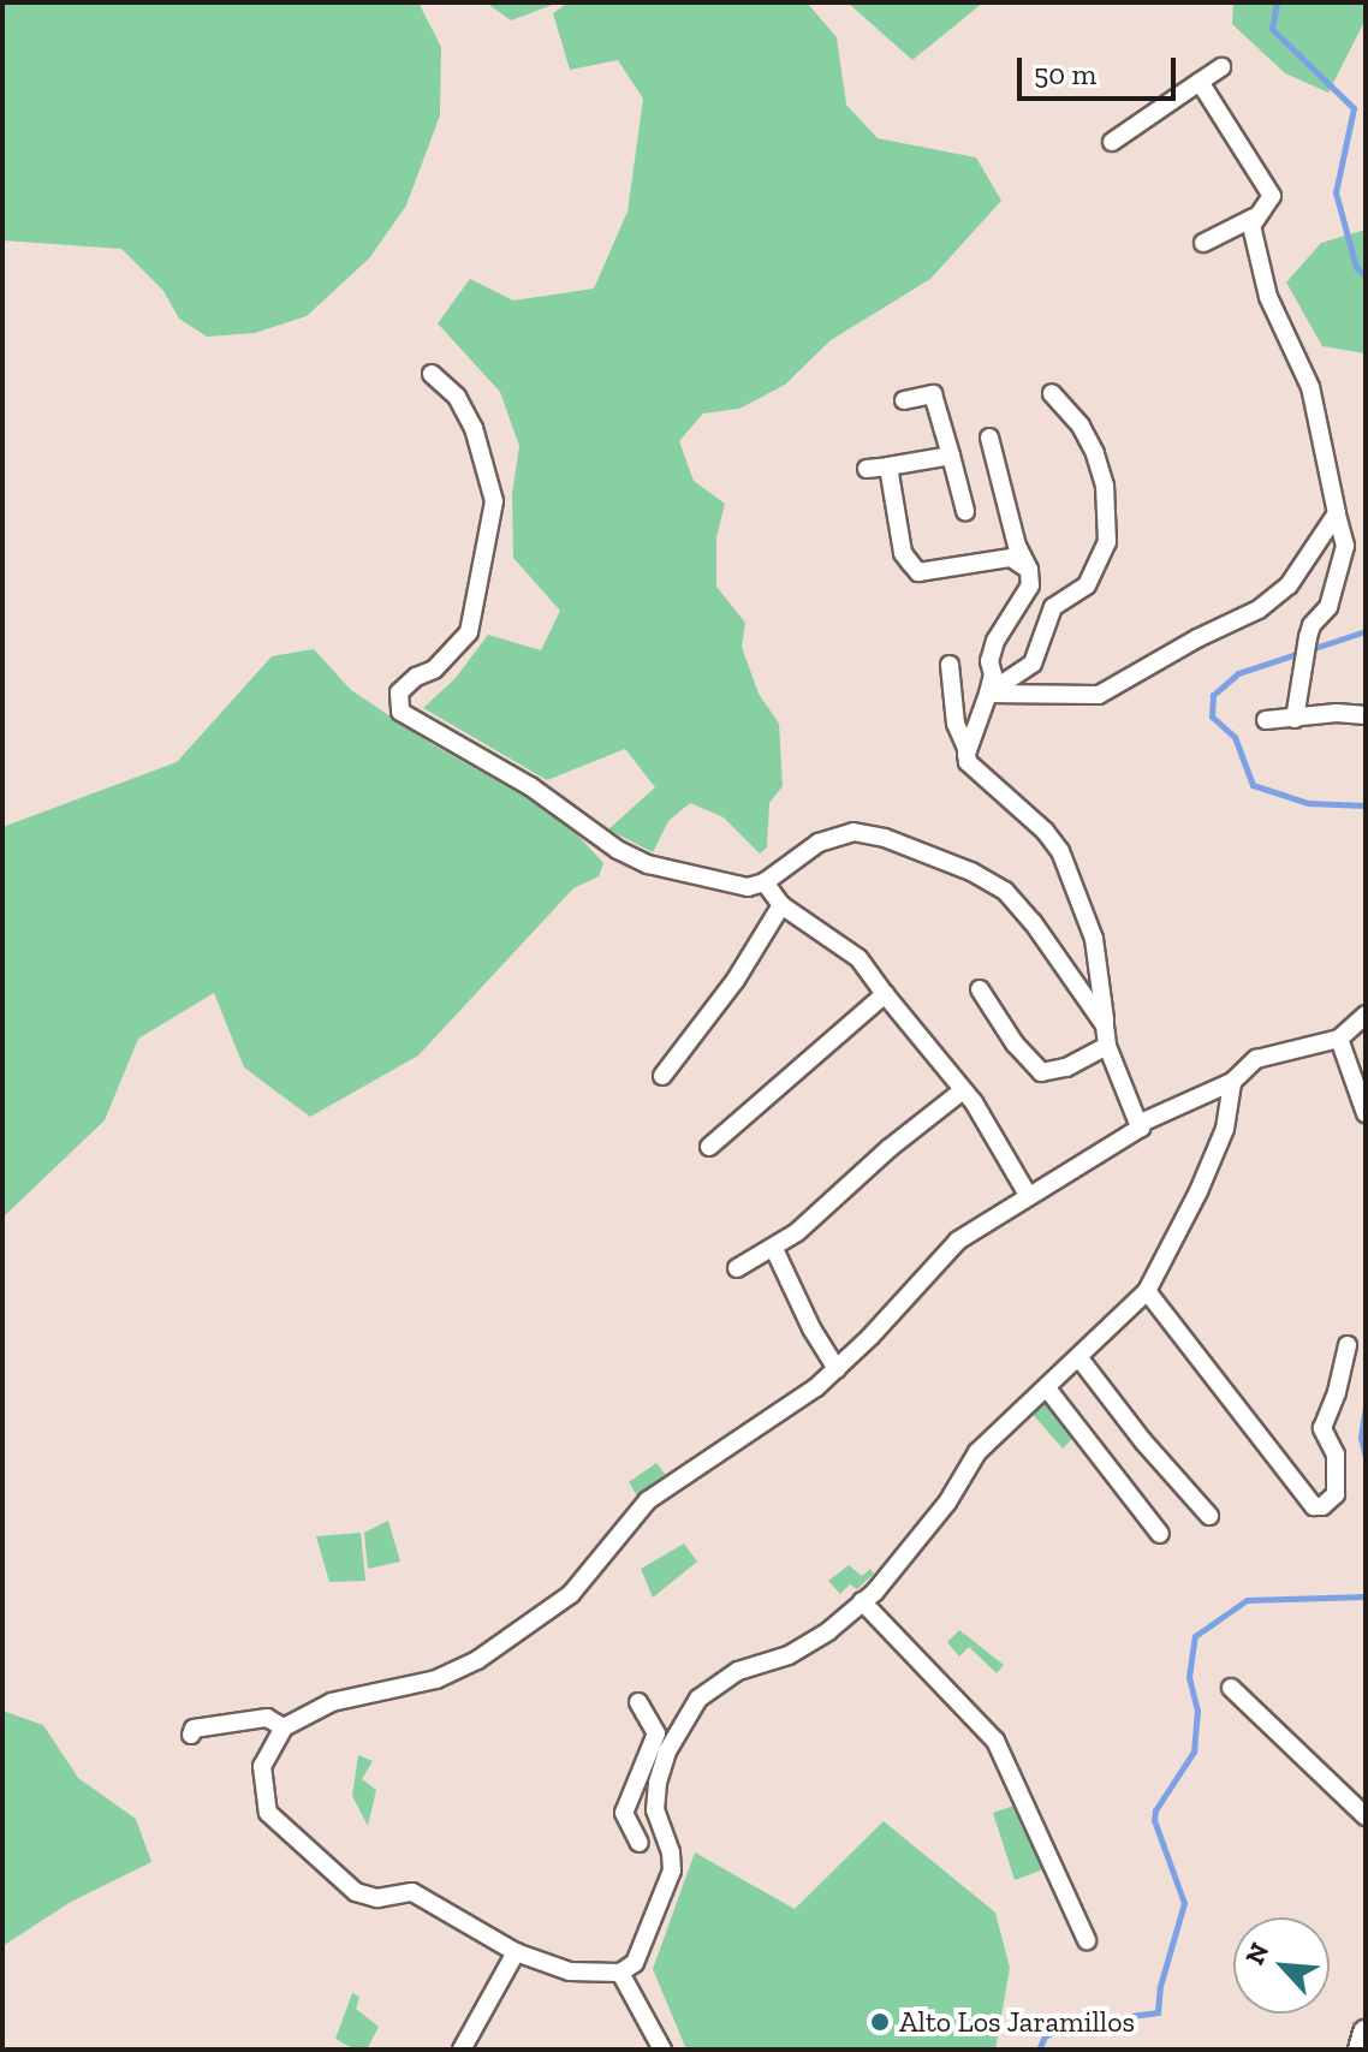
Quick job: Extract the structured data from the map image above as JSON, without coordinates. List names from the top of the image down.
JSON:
{
  "places": ["Alto Los Jaramillos"],
  "scale_bar": "50 m",
  "north": "top left"
}
